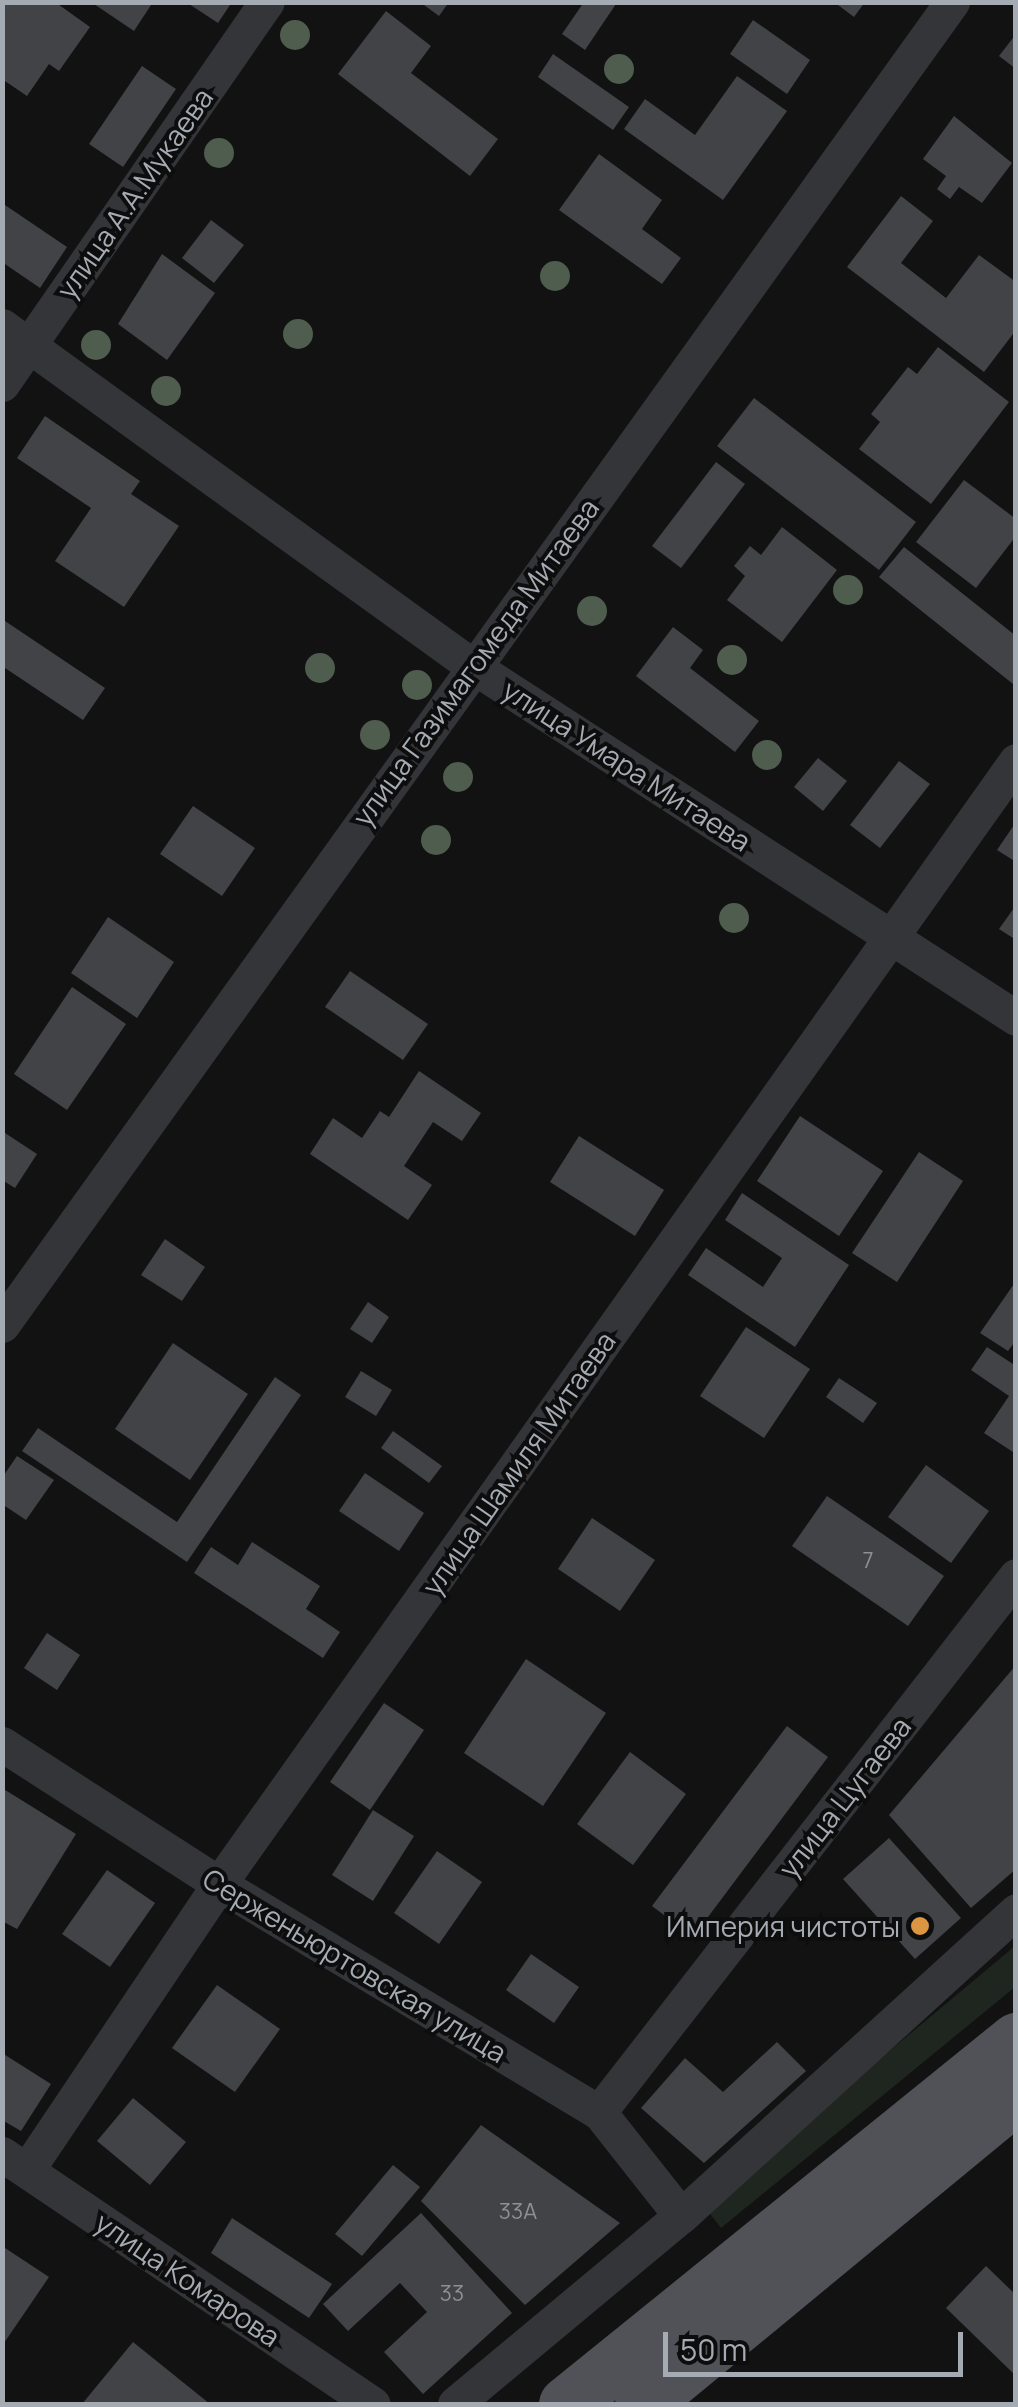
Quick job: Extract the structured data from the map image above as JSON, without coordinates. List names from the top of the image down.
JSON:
{
  "streets": {
    "street": [
      "улица А.А.Мукаева",
      "улица Газимагомеда Митаева",
      "улица Умара Митаева",
      "улица Шамиля Митаева",
      "улица Цугаева",
      "Серженьюртовская улица",
      "улица Комарова"
    ]
  },
  "crossings": [
    ["улица А.А.Мукаева", "улица Умара Митаева"],
    ["улица Газимагомеда Митаева", "улица Умара Митаева"],
    ["улица Умара Митаева", "улица Шамиля Митаева"],
    ["улица Шамиля Митаева", "Серженьюртовская улица"],
    ["улица Шамиля Митаева", "улица Комарова"],
    ["улица Цугаева", "Серженьюртовская улица"]
  ],
  "places": ["Империя чистоты"],
  "house_numbers": ["7", "33А", "33"],
  "scale_bar": "50 m"
}
